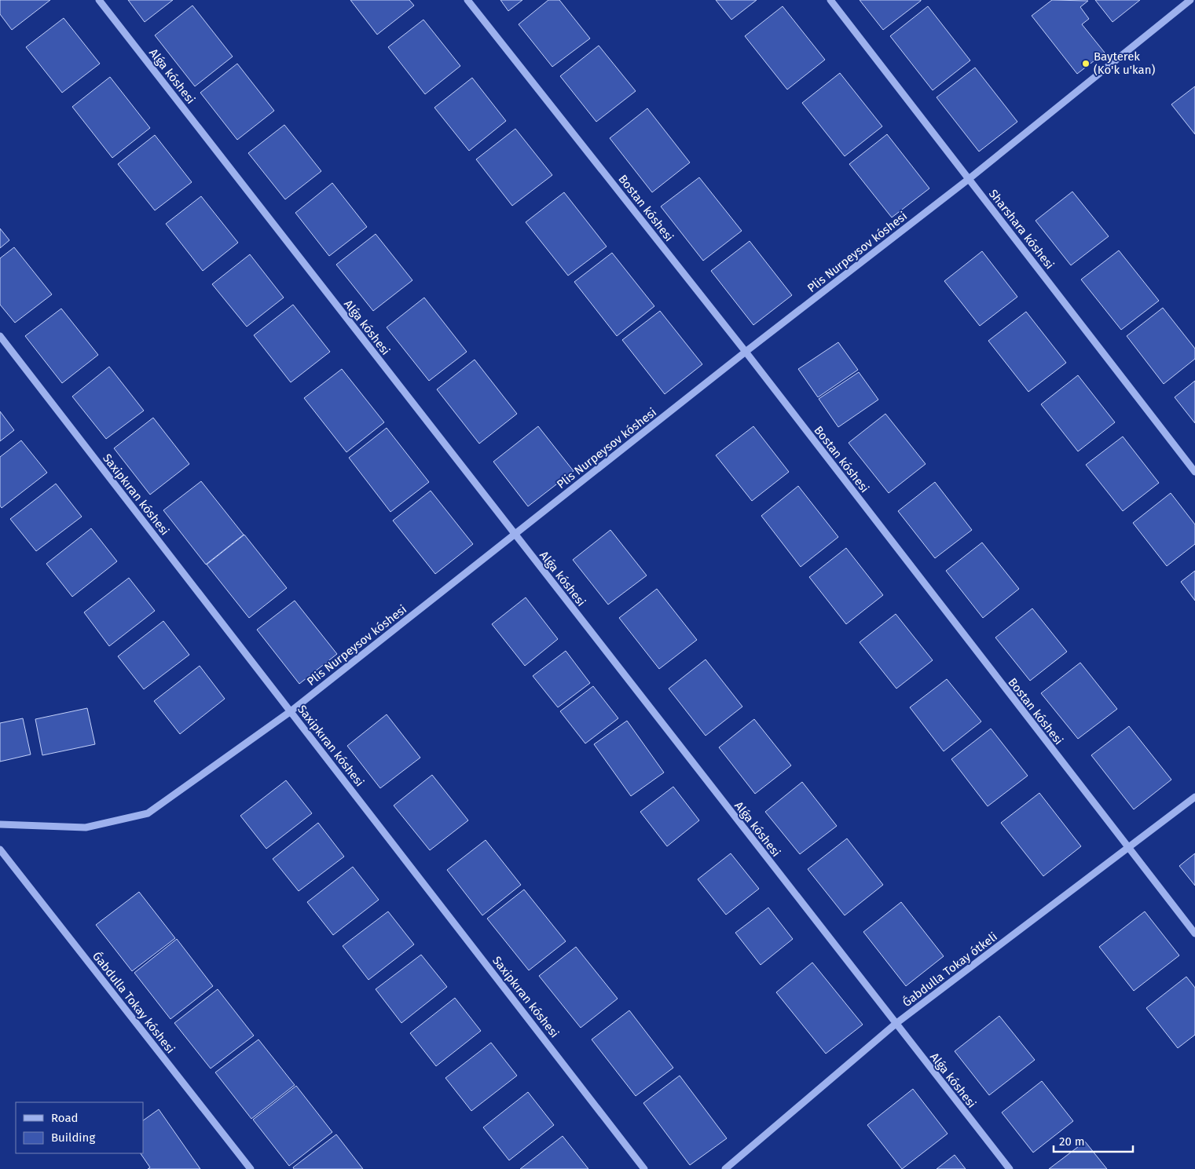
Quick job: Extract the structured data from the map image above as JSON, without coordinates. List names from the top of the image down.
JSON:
{
  "streets": {
    "street": [
      "Alǵa kóshesi",
      "Bostan kóshesi",
      "Sharshara kóshesi",
      "Plis Nurpeysov kóshesi",
      "Saxipkıran kóshesi",
      "Ǵabdulla Tokay ótkeli",
      "Ǵabdulla Tokay kóshesi"
    ]
  },
  "crossings": [
    ["Alǵa kóshesi", "Plis Nurpeysov kóshesi"],
    ["Alǵa kóshesi", "Ǵabdulla Tokay ótkeli"],
    ["Bostan kóshesi", "Plis Nurpeysov kóshesi"],
    ["Bostan kóshesi", "Ǵabdulla Tokay ótkeli"],
    ["Sharshara kóshesi", "Plis Nurpeysov kóshesi"],
    ["Plis Nurpeysov kóshesi", "Saxipkıran kóshesi"]
  ],
  "places": ["Bayterek (Ko'k u'kan)"],
  "legend": ["Road", "Building"],
  "scale_bar": "20 m"
}
